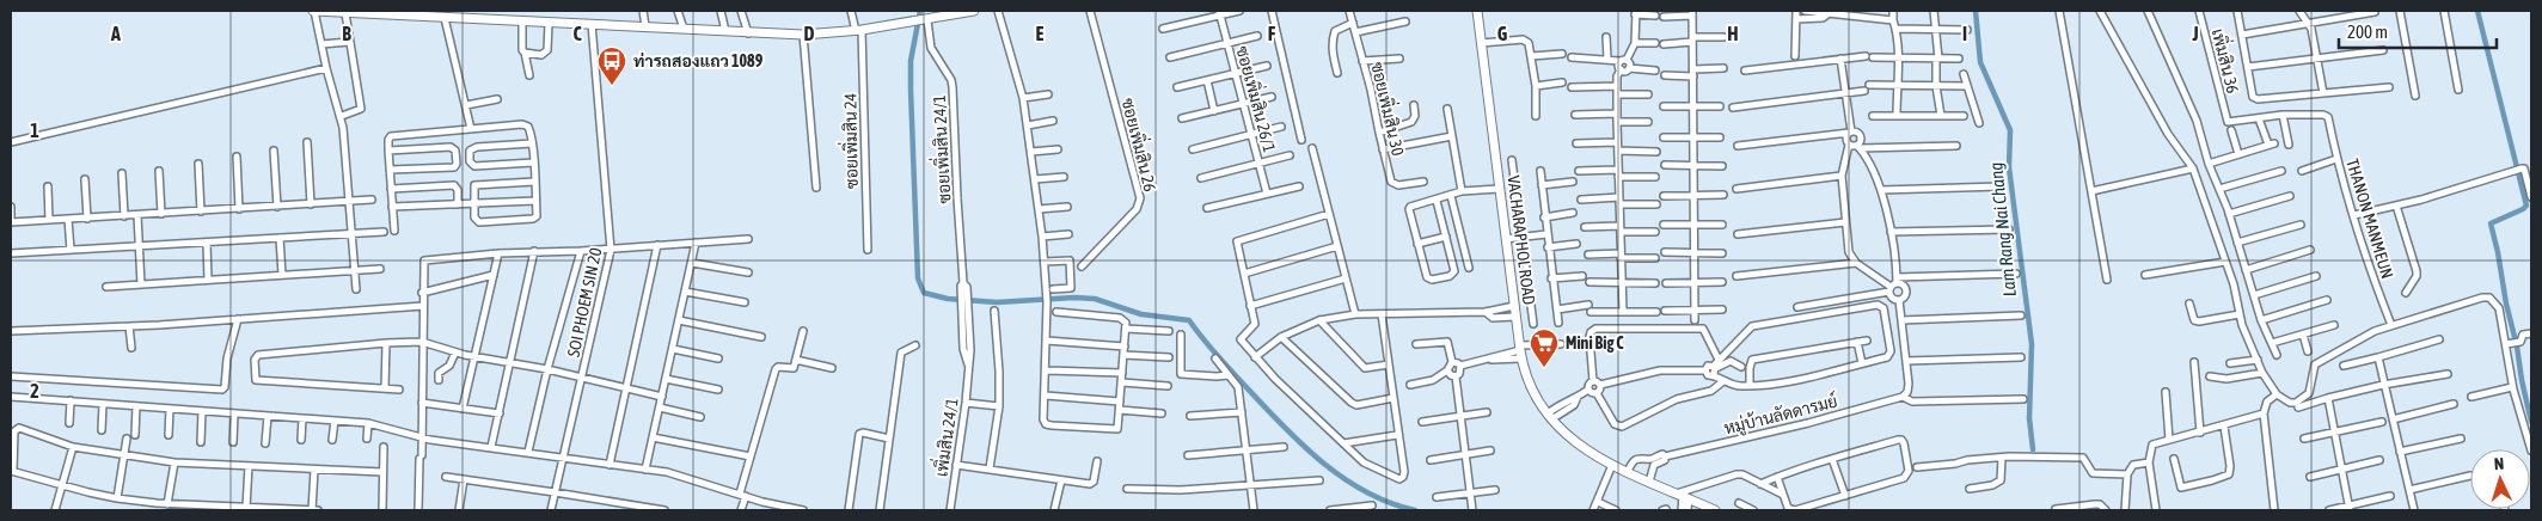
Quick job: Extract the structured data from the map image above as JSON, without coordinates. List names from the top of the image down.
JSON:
{
  "streets": {
    "street": [
      "เพิ่มสิน 36",
      "ซอยเพิ่มสิน 26/1",
      "ซอยเพิ่มสิน 30",
      "ซอยเพิ่มสิน 24",
      "ซอยเพิ่มสิน 26",
      "ซอยเพิ่มสิน 24/1",
      "THANON MANMEUN",
      "VACHARAPHOL ROAD",
      "SOI PHOEM SIN 20",
      "หมู่บ้านลัดดารมย์",
      "เพิ่มสิน 24/1"
    ]
  },
  "crossings": [
    ["เพิ่มสิน 36", "THANON MANMEUN"],
    ["ซอยเพิ่มสิน 24/1", "เพิ่มสิน 24/1"],
    ["VACHARAPHOL ROAD", "หมู่บ้านลัดดารมย์"]
  ],
  "water": ["Lam Rang Nai Chang"],
  "places": {
    "bus stop": ["ท่ารถสองแถว 1089"],
    "supermarket": ["Mini Big C"]
  },
  "scale_bar": "200 m",
  "north": "top",
  "grid": {
    "columns": [
      "A",
      "B",
      "C",
      "D",
      "E",
      "F",
      "G",
      "H",
      "I",
      "J"
    ],
    "rows": ["1", "2"]
  }
}
